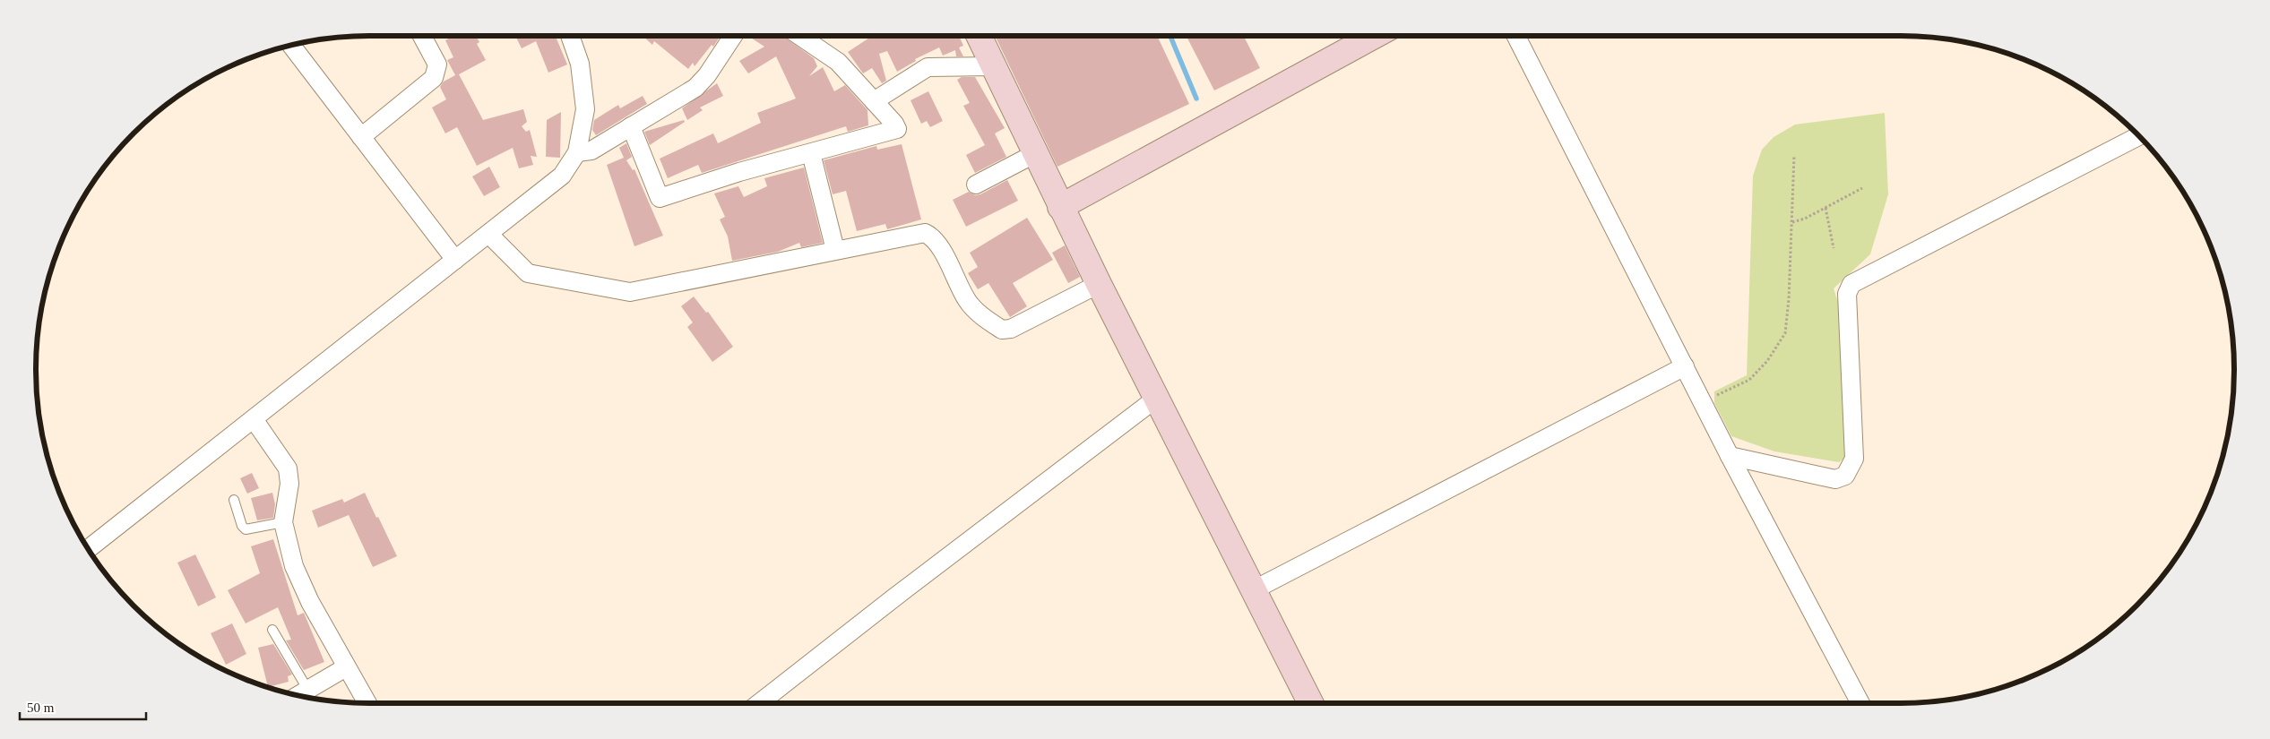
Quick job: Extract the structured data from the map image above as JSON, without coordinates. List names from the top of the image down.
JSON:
{
  "scale_bar": "50 m"
}
